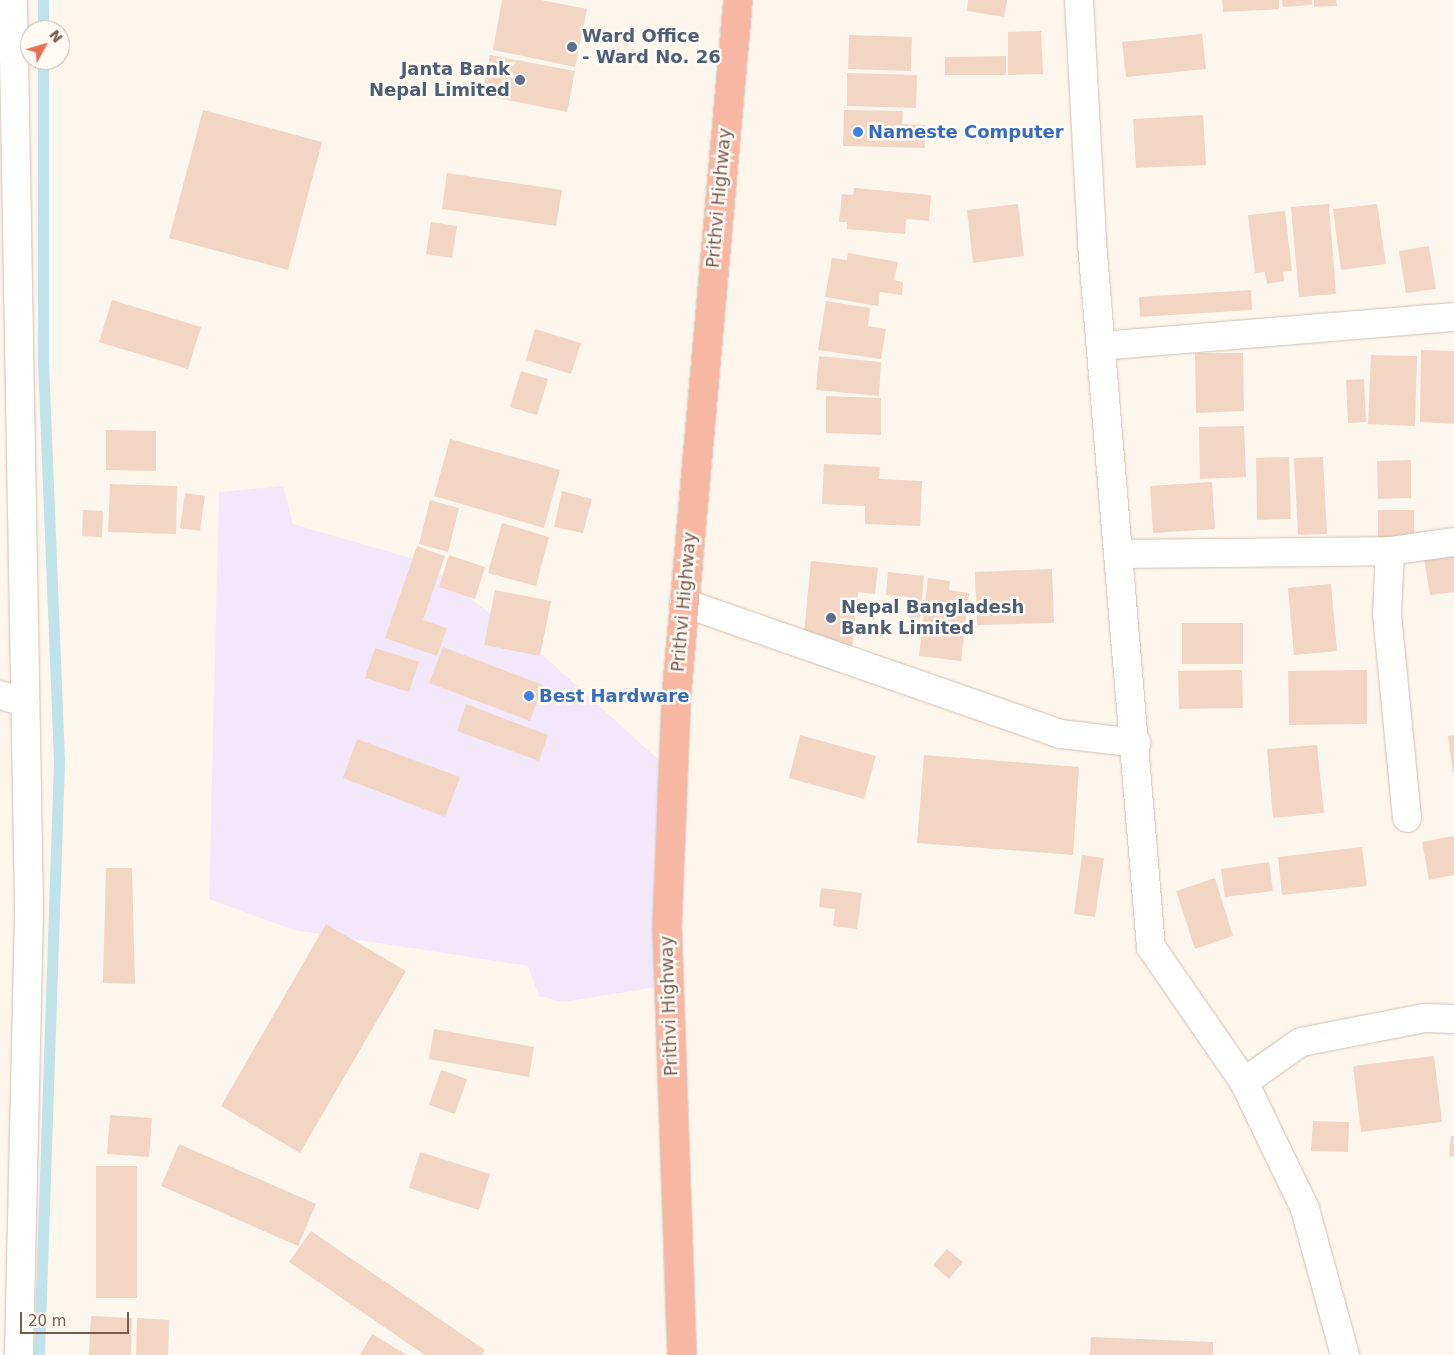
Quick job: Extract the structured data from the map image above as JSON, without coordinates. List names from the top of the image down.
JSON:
{
  "streets": {
    "highway": ["Prithvi Highway"]
  },
  "places": [
    "Ward Office - Ward No. 26",
    "Janta Bank Nepal Limited",
    "Nameste Computer",
    "Nepal Bangladesh Bank Limited",
    "Best Hardware"
  ],
  "scale_bar": "20 m",
  "north": "top right"
}
